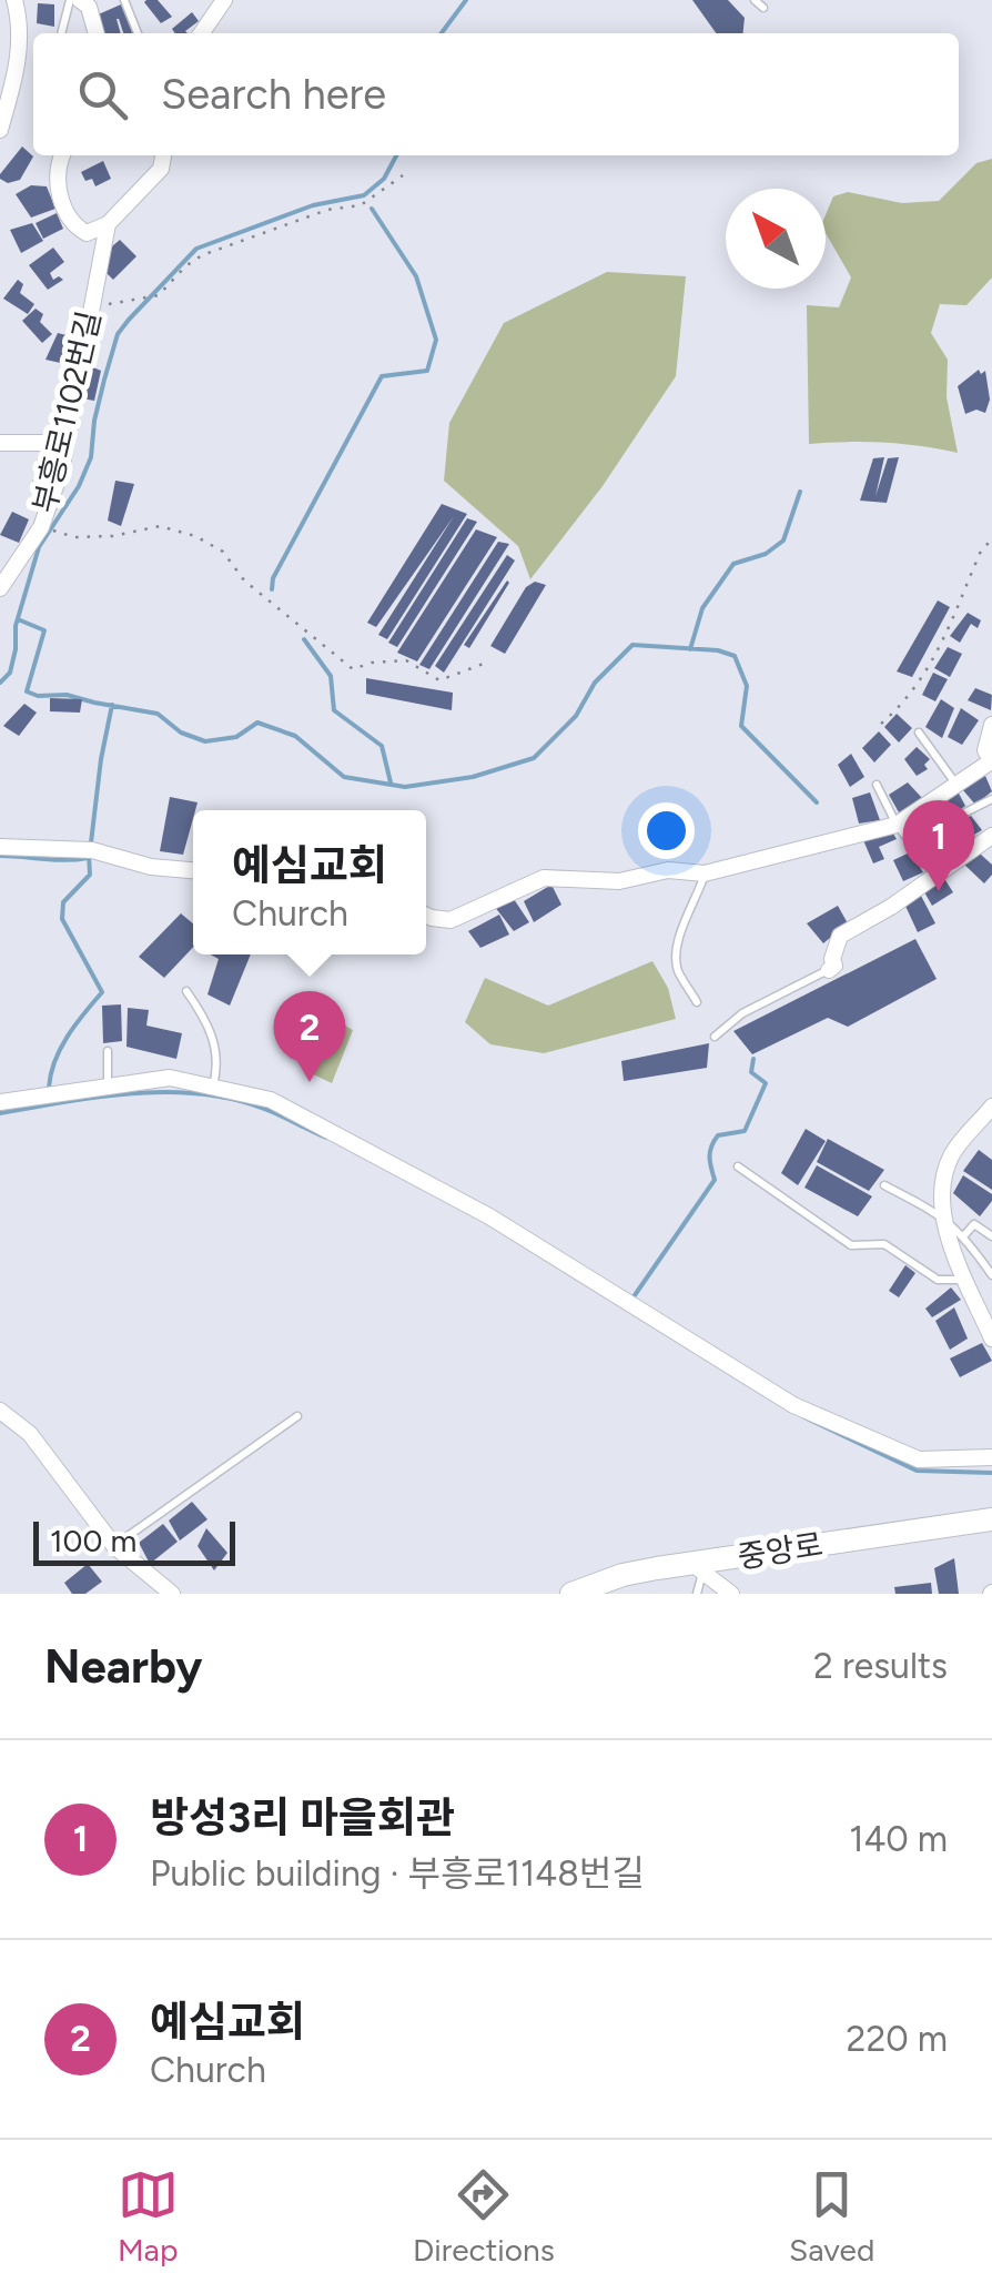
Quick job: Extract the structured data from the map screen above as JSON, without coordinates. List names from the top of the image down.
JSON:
{
  "streets": {
    "main road": ["중앙로"],
    "street": ["부흥로1102번길"]
  },
  "scale_bar": "100 m",
  "north": "top left",
  "page": {
    "search": "Search here",
    "pins": ["1", "2"],
    "popup": ["예심교회", "Church"],
    "scale": "100 m",
    "heading": ["Nearby", "2 results"],
    "list": [
      {
        "mark": "1",
        "name": "방성3리 마을회관",
        "note": "Public building · 부흥로1148번길",
        "value": "140 m"
      },
      {
        "mark": "2",
        "name": "예심교회",
        "note": "Church",
        "value": "220 m"
      }
    ],
    "nav": ["Map", "Directions", "Saved"]
  }
}
